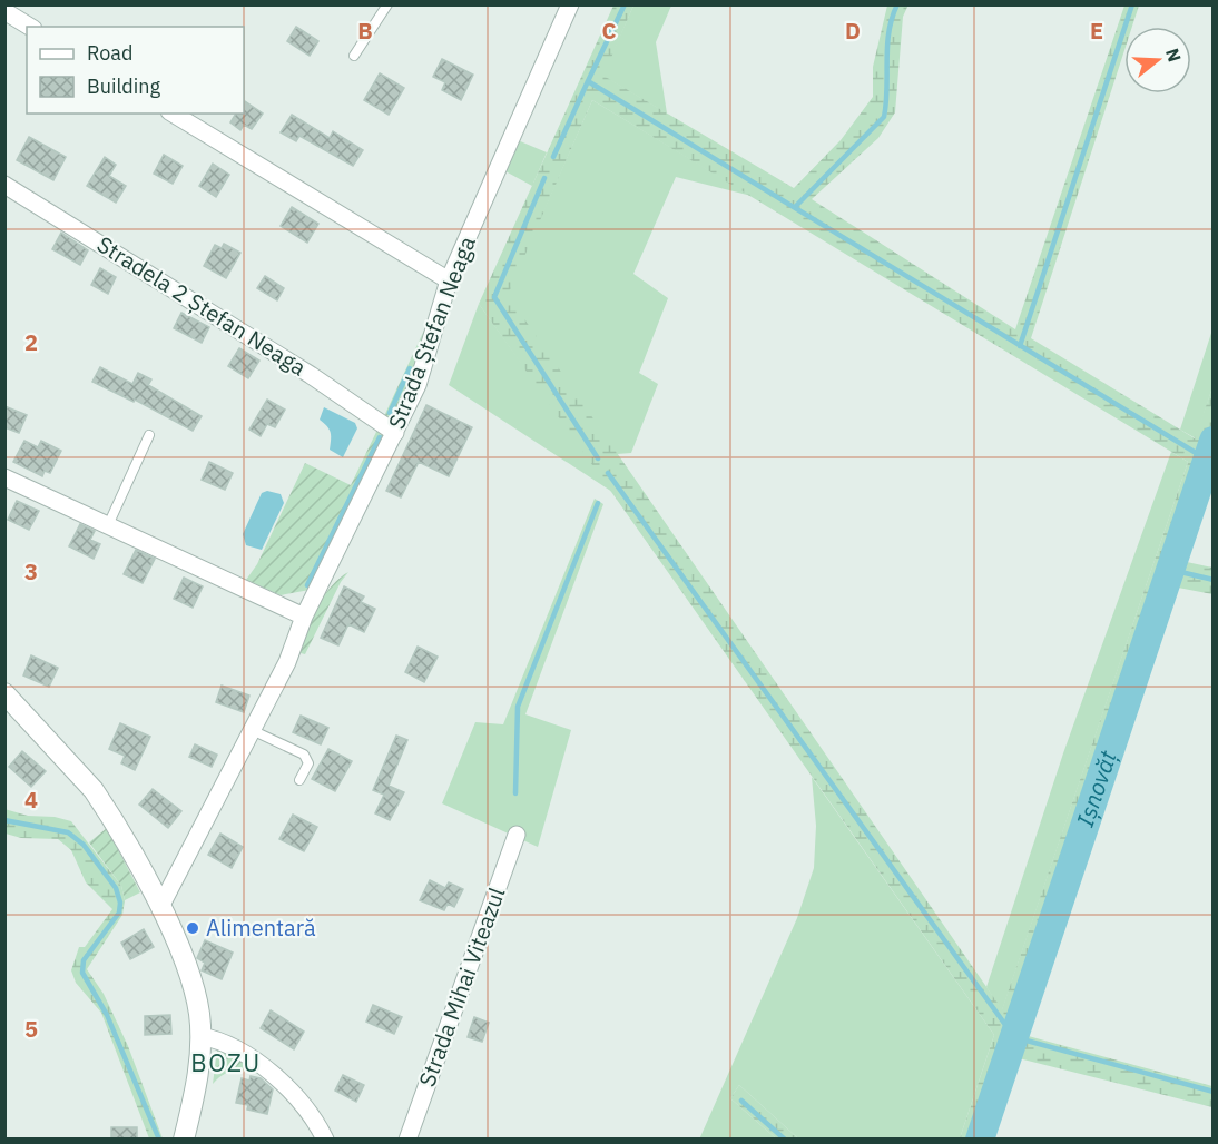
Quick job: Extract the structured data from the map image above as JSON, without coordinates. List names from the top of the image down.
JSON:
{
  "streets": {
    "street": ["Stradela 2 Ștefan Neaga", "Strada Ștefan Neaga", "Strada Mihai Viteazul"]
  },
  "crossings": [
    ["Stradela 2 Ștefan Neaga", "Strada Ștefan Neaga"]
  ],
  "districts": ["BOZU"],
  "water": ["Ișnovăț"],
  "places": ["Alimentară"],
  "legend": ["Road", "Building"],
  "north": "right",
  "grid": {
    "columns": [
      "B",
      "C",
      "D",
      "E"
    ],
    "rows": [
      "2",
      "3",
      "4",
      "5"
    ]
  }
}
